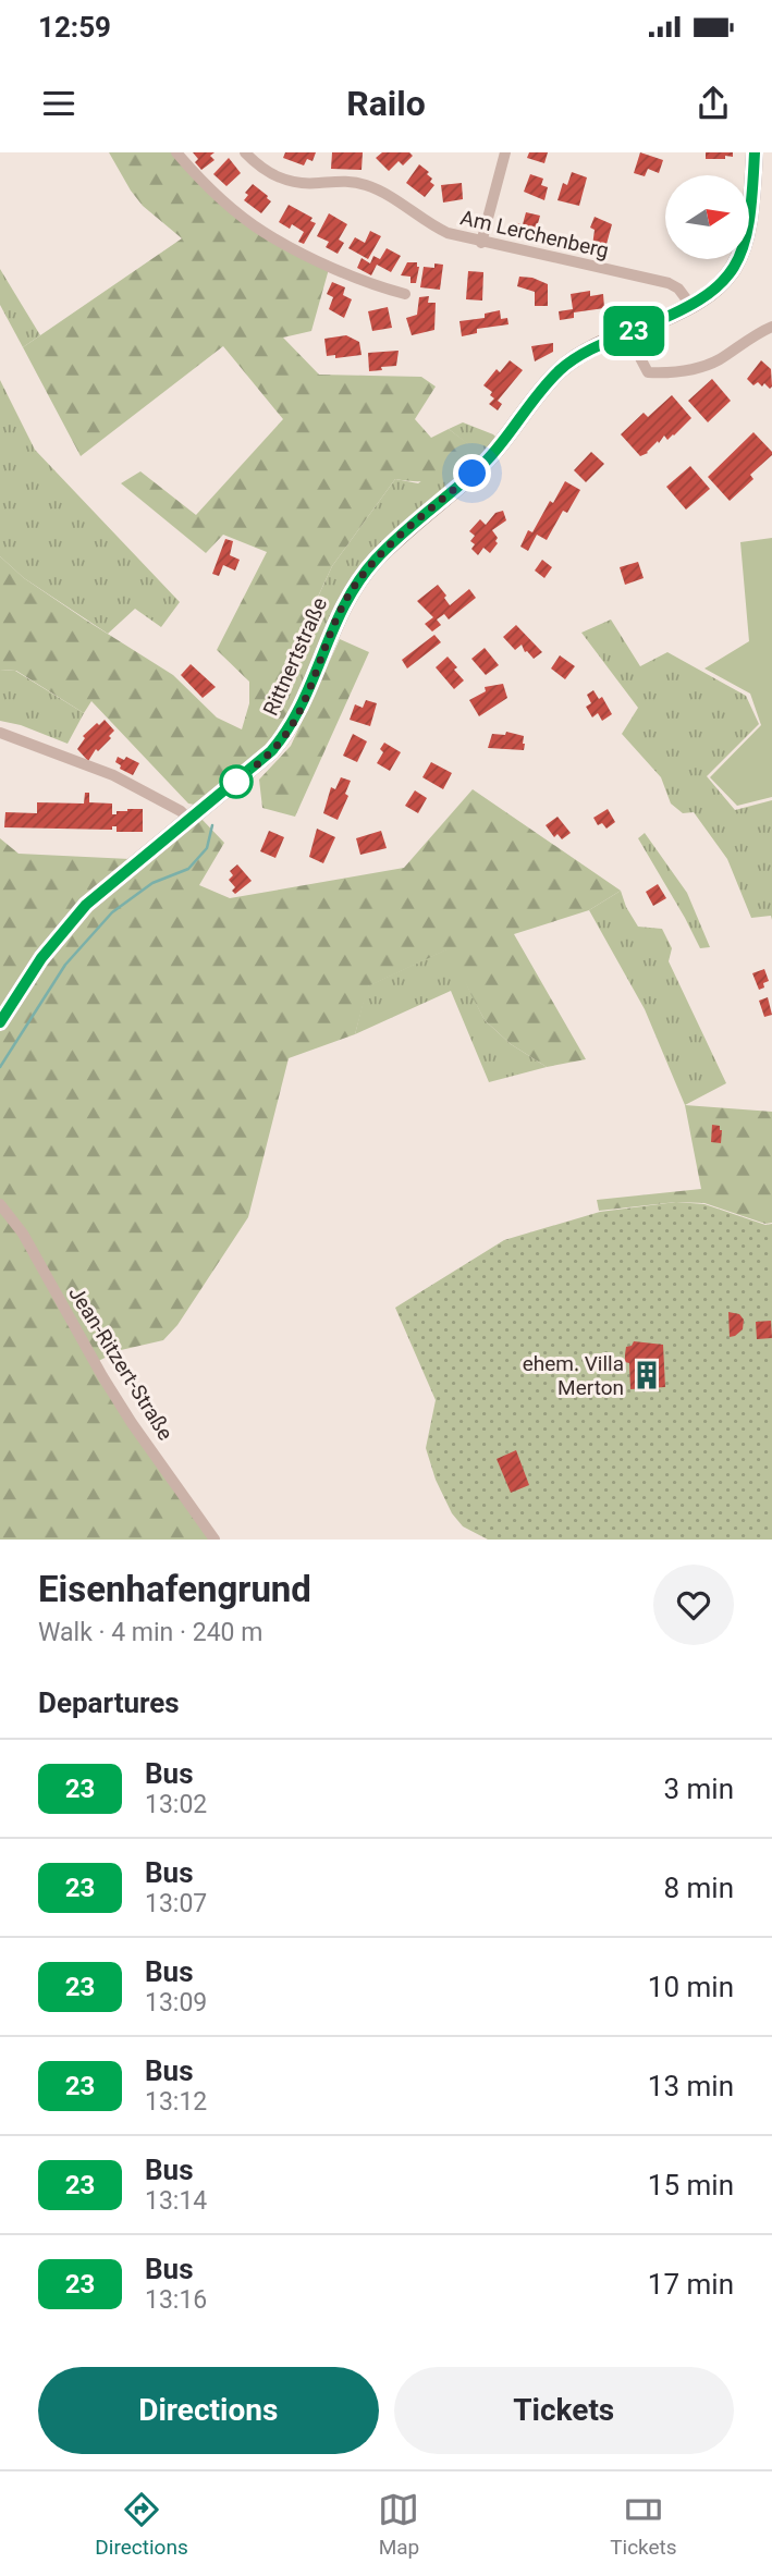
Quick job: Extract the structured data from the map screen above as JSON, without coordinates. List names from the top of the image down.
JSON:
{
  "streets": {
    "street": ["Am Lerchenberg", "Rittnertstraße", "Jean-Ritzert-Straße"]
  },
  "crossings": [
    ["Am Lerchenberg", "Rittnertstraße"]
  ],
  "places": {
    "building": ["ehem. Villa Merton"]
  },
  "lines": ["bus line 23"],
  "north": "right",
  "page": {
    "status": "12:59",
    "header": "Railo",
    "on_map": "23",
    "heading": [
      ["Eisenhafengrund", "Walk · 4 min · 240 m"],
      "Departures"
    ],
    "list": [
      {
        "mark": "23",
        "name": "Bus",
        "note": "13:02",
        "value": "3 min"
      },
      {
        "mark": "23",
        "name": "Bus",
        "note": "13:07",
        "value": "8 min"
      },
      {
        "mark": "23",
        "name": "Bus",
        "note": "13:09",
        "value": "10 min"
      },
      {
        "mark": "23",
        "name": "Bus",
        "note": "13:12",
        "value": "13 min"
      },
      {
        "mark": "23",
        "name": "Bus",
        "note": "13:14",
        "value": "15 min"
      },
      {
        "mark": "23",
        "name": "Bus",
        "note": "13:16",
        "value": "17 min"
      }
    ],
    "buttons": ["Directions", "Tickets"],
    "tabs": ["Directions", "Map", "Tickets"]
  }
}
